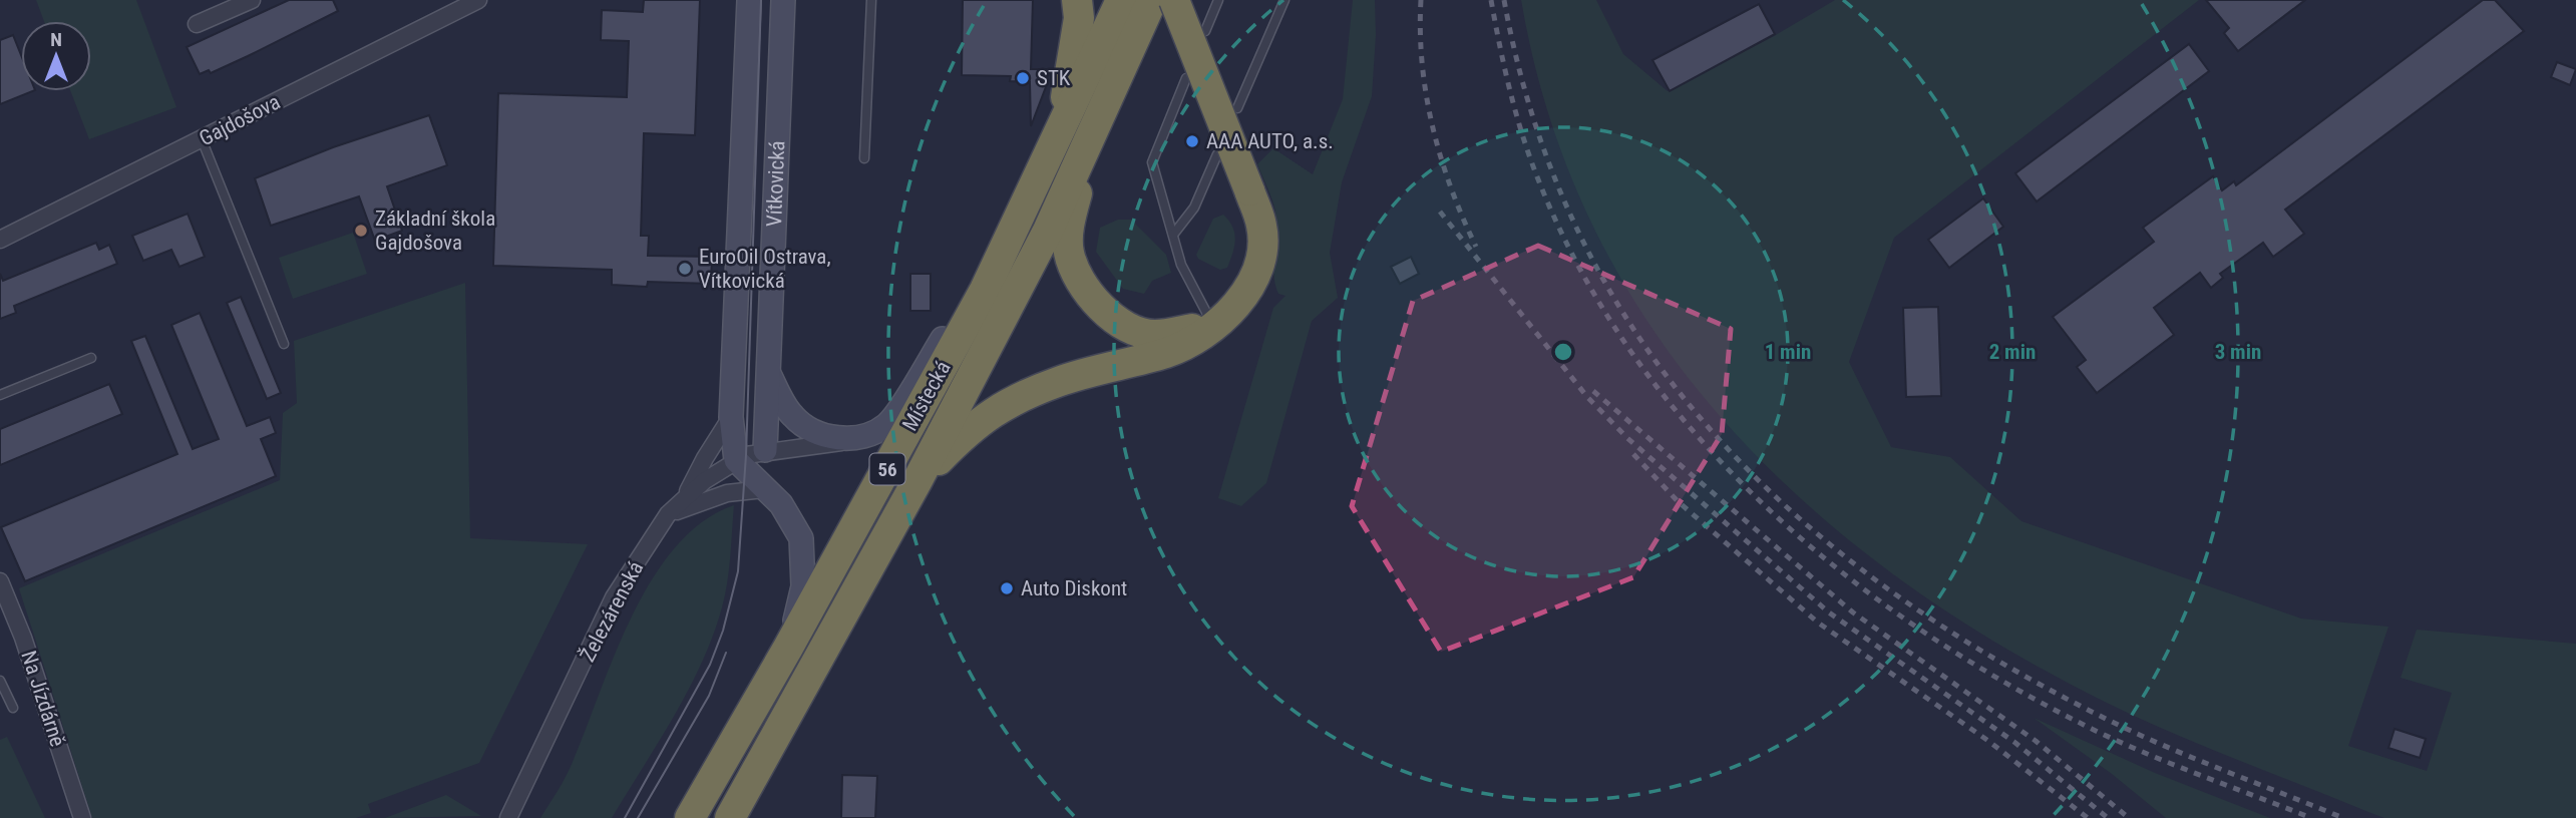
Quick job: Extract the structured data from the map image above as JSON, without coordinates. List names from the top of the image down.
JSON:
{
  "streets": {
    "highway": ["Místecká", "56"],
    "street": [
      "Gajdošova",
      "Vítkovická",
      "Železárenská",
      "Na Jízdárně"
    ]
  },
  "crossings": [
    ["Vítkovická", "Železárenská"]
  ],
  "places": [
    "STK",
    "AAA AUTO, a.s.",
    "Základní škola Gajdošova",
    "EuroOil Ostrava, Vítkovická",
    "Auto Diskont"
  ],
  "north": "top",
  "rings": ["1 min", "2 min", "3 min"]
}
